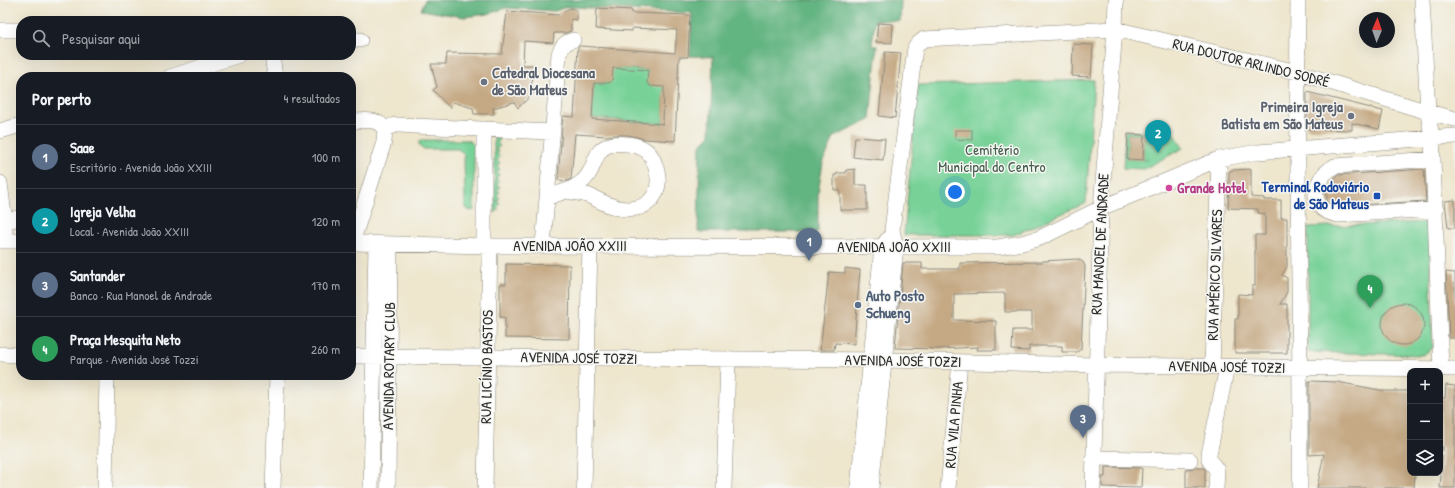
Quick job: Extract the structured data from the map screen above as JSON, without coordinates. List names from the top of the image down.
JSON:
{
  "streets": {
    "street": [
      "RUA DOUTOR ARLINDO SODRÉ",
      "RUA MANOEL DE ANDRADE",
      "AVENIDA JOÃO XXIII",
      "RUA AMÉRICO SILVARES",
      "AVENIDA JOSÉ TOZZI",
      "AVENIDA ROTARY CLUB",
      "RUA LICÍNIO BASTOS",
      "RUA VILA PINHA"
    ]
  },
  "crossings": [
    ["RUA DOUTOR ARLINDO SODRÉ", "RUA MANOEL DE ANDRADE"],
    ["RUA DOUTOR ARLINDO SODRÉ", "AVENIDA JOÃO XXIII"],
    ["RUA MANOEL DE ANDRADE", "AVENIDA JOÃO XXIII"],
    ["RUA MANOEL DE ANDRADE", "AVENIDA JOSÉ TOZZI"],
    ["AVENIDA JOÃO XXIII", "RUA AMÉRICO SILVARES"],
    ["AVENIDA JOÃO XXIII", "AVENIDA ROTARY CLUB"],
    ["AVENIDA JOÃO XXIII", "RUA LICÍNIO BASTOS"],
    ["RUA AMÉRICO SILVARES", "AVENIDA JOSÉ TOZZI"],
    ["AVENIDA JOSÉ TOZZI", "AVENIDA ROTARY CLUB"],
    ["AVENIDA JOSÉ TOZZI", "RUA LICÍNIO BASTOS"],
    ["AVENIDA JOSÉ TOZZI", "RUA VILA PINHA"]
  ],
  "parks": ["Cemitério Municipal do Centro"],
  "places": {
    "other": [
      "Catedral Diocesana de São Mateus",
      "Primeira Igreja Batista em São Mateus",
      "Grande Hotel",
      "Auto Posto Schueng"
    ],
    "transit": ["Terminal Rodoviário de São Mateus"]
  },
  "north": "top",
  "page": {
    "search": "Pesquisar aqui",
    "heading": ["Por perto", "4 resultados"],
    "pins": [
      "2",
      "1",
      "4",
      "3"
    ],
    "list": [
      {
        "mark": "1",
        "name": "Saae",
        "note": "Escritório · Avenida João XXIII",
        "value": "100 m"
      },
      {
        "mark": "2",
        "name": "Igreja Velha",
        "note": "Local · Avenida João XXIII",
        "value": "120 m"
      },
      {
        "mark": "3",
        "name": "Santander",
        "note": "Banco · Rua Manoel de Andrade",
        "value": "170 m"
      },
      {
        "mark": "4",
        "name": "Praça Mesquita Neto",
        "note": "Parque · Avenida José Tozzi",
        "value": "260 m"
      }
    ],
    "map_buttons": ["+", "−"]
  }
}
